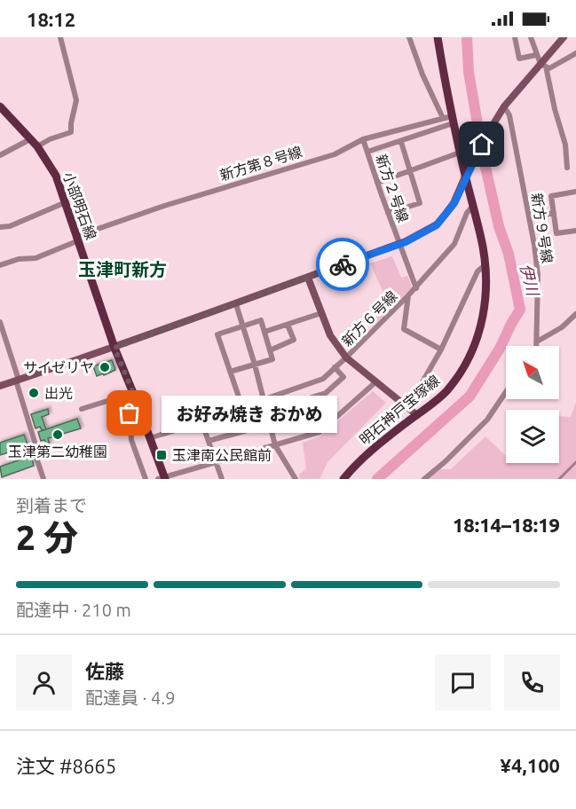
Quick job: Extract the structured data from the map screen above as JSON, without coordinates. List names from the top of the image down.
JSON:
{
  "streets": {
    "main road": ["小部明石線", "明石神戸宝塚線"],
    "street": [
      "新方第８号線",
      "新方２号線",
      "新方９号線",
      "新方６号線"
    ]
  },
  "crossings": [
    ["新方第８号線", "新方２号線"],
    ["新方第８号線", "小部明石線"],
    ["新方第８号線", "明石神戸宝塚線"],
    ["新方２号線", "新方６号線"],
    ["小部明石線", "新方６号線"],
    ["新方６号線", "明石神戸宝塚線"]
  ],
  "districts": ["玉津町新方"],
  "water": ["伊川"],
  "places": {
    "other": [
      "サイゼリヤ",
      "出光",
      "お好み焼き おかめ",
      "玉津第二幼稚園"
    ],
    "transit": ["玉津南公民館前"]
  },
  "north": "top left",
  "page": {
    "status": "18:12",
    "bubble": "お好み焼き おかめ",
    "heading": ["2 分", "到着まで", "18:14–18:19"],
    "panel": [
      "佐藤",
      "配達員 · 4.9",
      "注文 #8665",
      "¥4,100"
    ],
    "bar": "配達中 · 210 m"
  }
}
